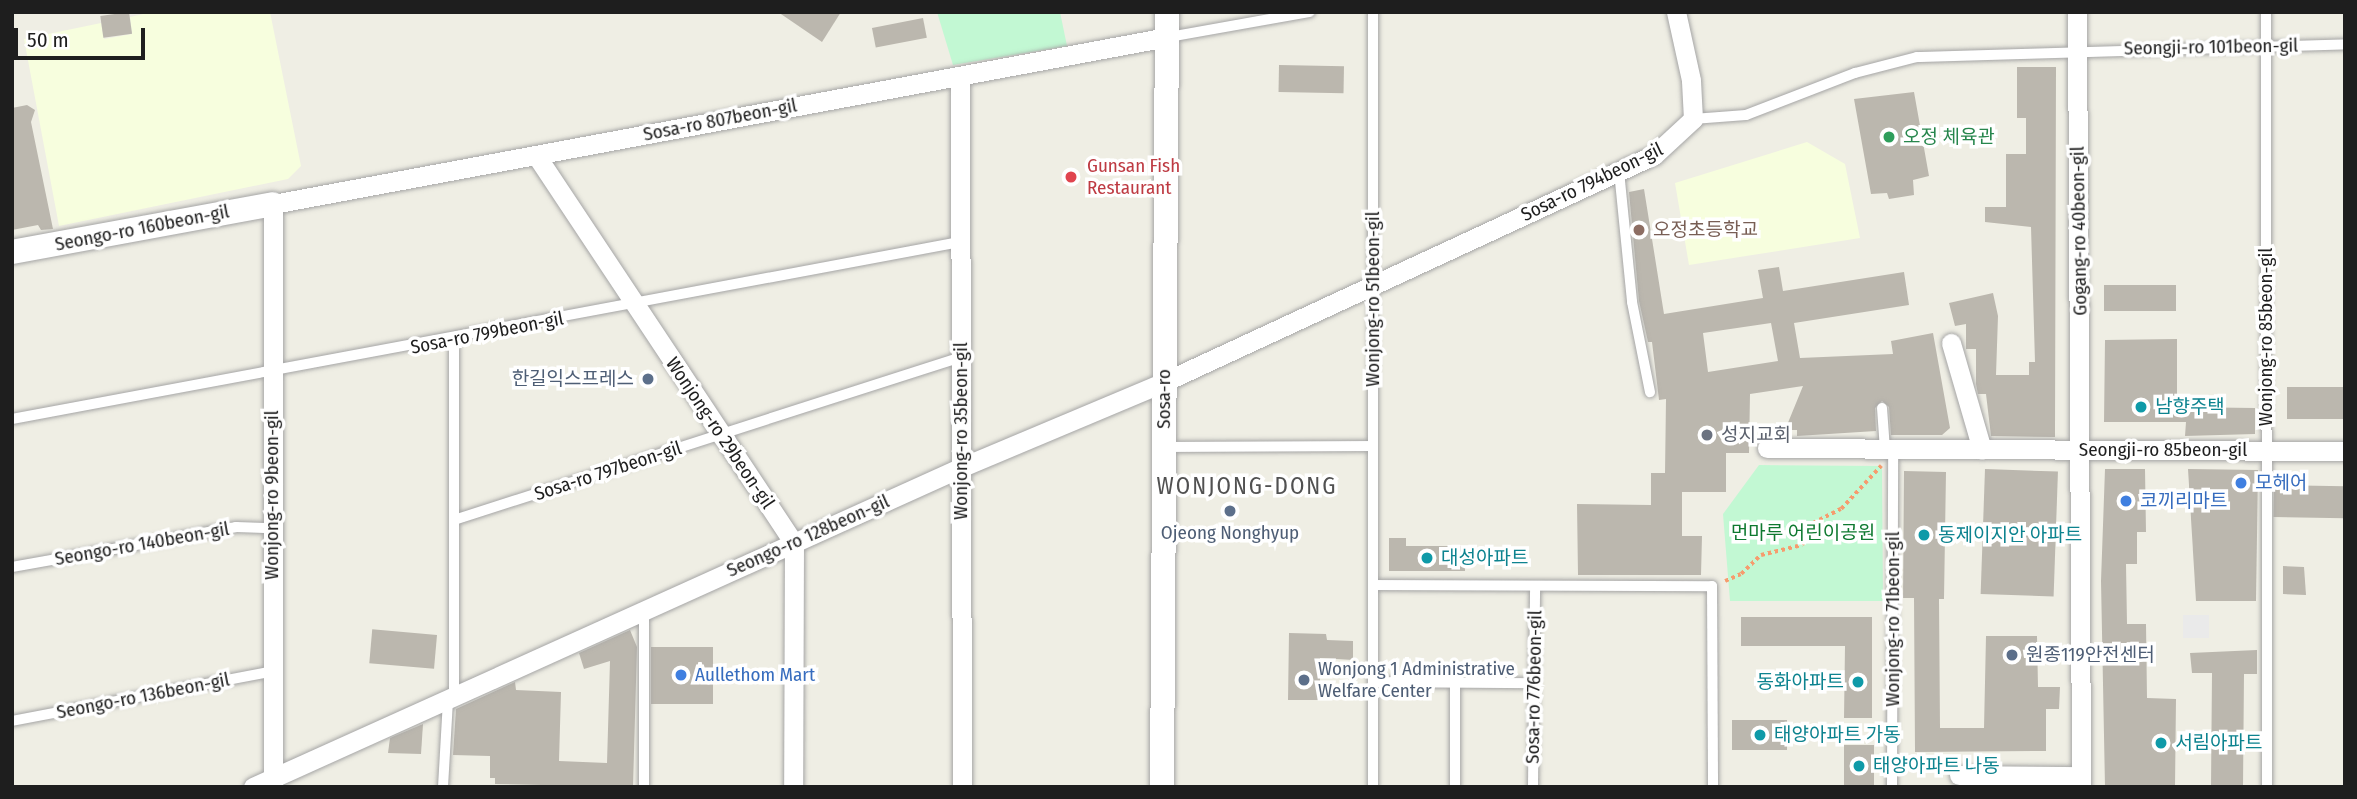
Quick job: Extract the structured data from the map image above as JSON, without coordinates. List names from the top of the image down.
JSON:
{
  "streets": {
    "street": [
      "Sosa-ro 807beon-gil",
      "Sosa-ro 794beon-gil",
      "Seongo-ro 160beon-gil",
      "Gogang-ro 40beon-gil",
      "Sosa-ro",
      "Wonjong-ro 35beon-gil",
      "Wonjong-ro 29beon-gil",
      "Seongji-ro 85beon-gil",
      "Wonjong-ro 9beon-gil",
      "Seongo-ro 128beon-gil"
    ],
    "lane": [
      "Seongji-ro 101beon-gil",
      "Wonjong-ro 51beon-gil",
      "Sosa-ro 799beon-gil",
      "Wonjong-ro 85beon-gil",
      "Sosa-ro 797beon-gil",
      "Seongo-ro 140beon-gil",
      "Wonjong-ro 71beon-gil",
      "Sosa-ro 776beon-gil",
      "Seongo-ro 136beon-gil"
    ]
  },
  "crossings": [
    ["Seongji-ro 101beon-gil", "Gogang-ro 40beon-gil"],
    ["Seongji-ro 101beon-gil", "Wonjong-ro 85beon-gil"],
    ["Sosa-ro 807beon-gil", "Seongo-ro 160beon-gil"],
    ["Sosa-ro 807beon-gil", "Sosa-ro"],
    ["Sosa-ro 807beon-gil", "Wonjong-ro 35beon-gil"],
    ["Sosa-ro 807beon-gil", "Wonjong-ro 29beon-gil"],
    ["Sosa-ro 807beon-gil", "Wonjong-ro 9beon-gil"],
    ["Sosa-ro 794beon-gil", "Wonjong-ro 51beon-gil"],
    ["Sosa-ro 794beon-gil", "Sosa-ro"],
    ["Sosa-ro 794beon-gil", "Seongo-ro 128beon-gil"],
    ["Seongo-ro 160beon-gil", "Wonjong-ro 9beon-gil"],
    ["Gogang-ro 40beon-gil", "Seongji-ro 85beon-gil"],
    ["Sosa-ro 799beon-gil", "Wonjong-ro 35beon-gil"],
    ["Sosa-ro 799beon-gil", "Wonjong-ro 29beon-gil"],
    ["Sosa-ro 799beon-gil", "Wonjong-ro 9beon-gil"],
    ["Wonjong-ro 85beon-gil", "Seongji-ro 85beon-gil"],
    ["Sosa-ro", "Seongo-ro 128beon-gil"],
    ["Wonjong-ro 35beon-gil", "Sosa-ro 797beon-gil"],
    ["Wonjong-ro 35beon-gil", "Seongo-ro 128beon-gil"],
    ["Wonjong-ro 29beon-gil", "Sosa-ro 797beon-gil"],
    ["Wonjong-ro 29beon-gil", "Seongo-ro 128beon-gil"],
    ["Seongji-ro 85beon-gil", "Wonjong-ro 71beon-gil"],
    ["Wonjong-ro 9beon-gil", "Seongo-ro 128beon-gil"],
    ["Wonjong-ro 9beon-gil", "Seongo-ro 140beon-gil"],
    ["Wonjong-ro 9beon-gil", "Seongo-ro 136beon-gil"]
  ],
  "districts": ["WONJONG-DONG"],
  "parks": ["먼마루 어린이공원"],
  "places": [
    "오정 체육관",
    "Gunsan Fish Restaurant",
    "오정초등학교",
    "한길익스프레스",
    "남향주택",
    "성지교회",
    "모헤어",
    "코끼리마트",
    "Ojeong Nonghyup",
    "동제이지안 아파트",
    "대성아파트",
    "원종119안전센터",
    "Aullethom Mart",
    "Wonjong 1 Administrative Welfare Center",
    "동화아파트",
    "태양아파트 가동",
    "서림아파트",
    "태양아파트 나동"
  ],
  "scale_bar": "50 m"
}
